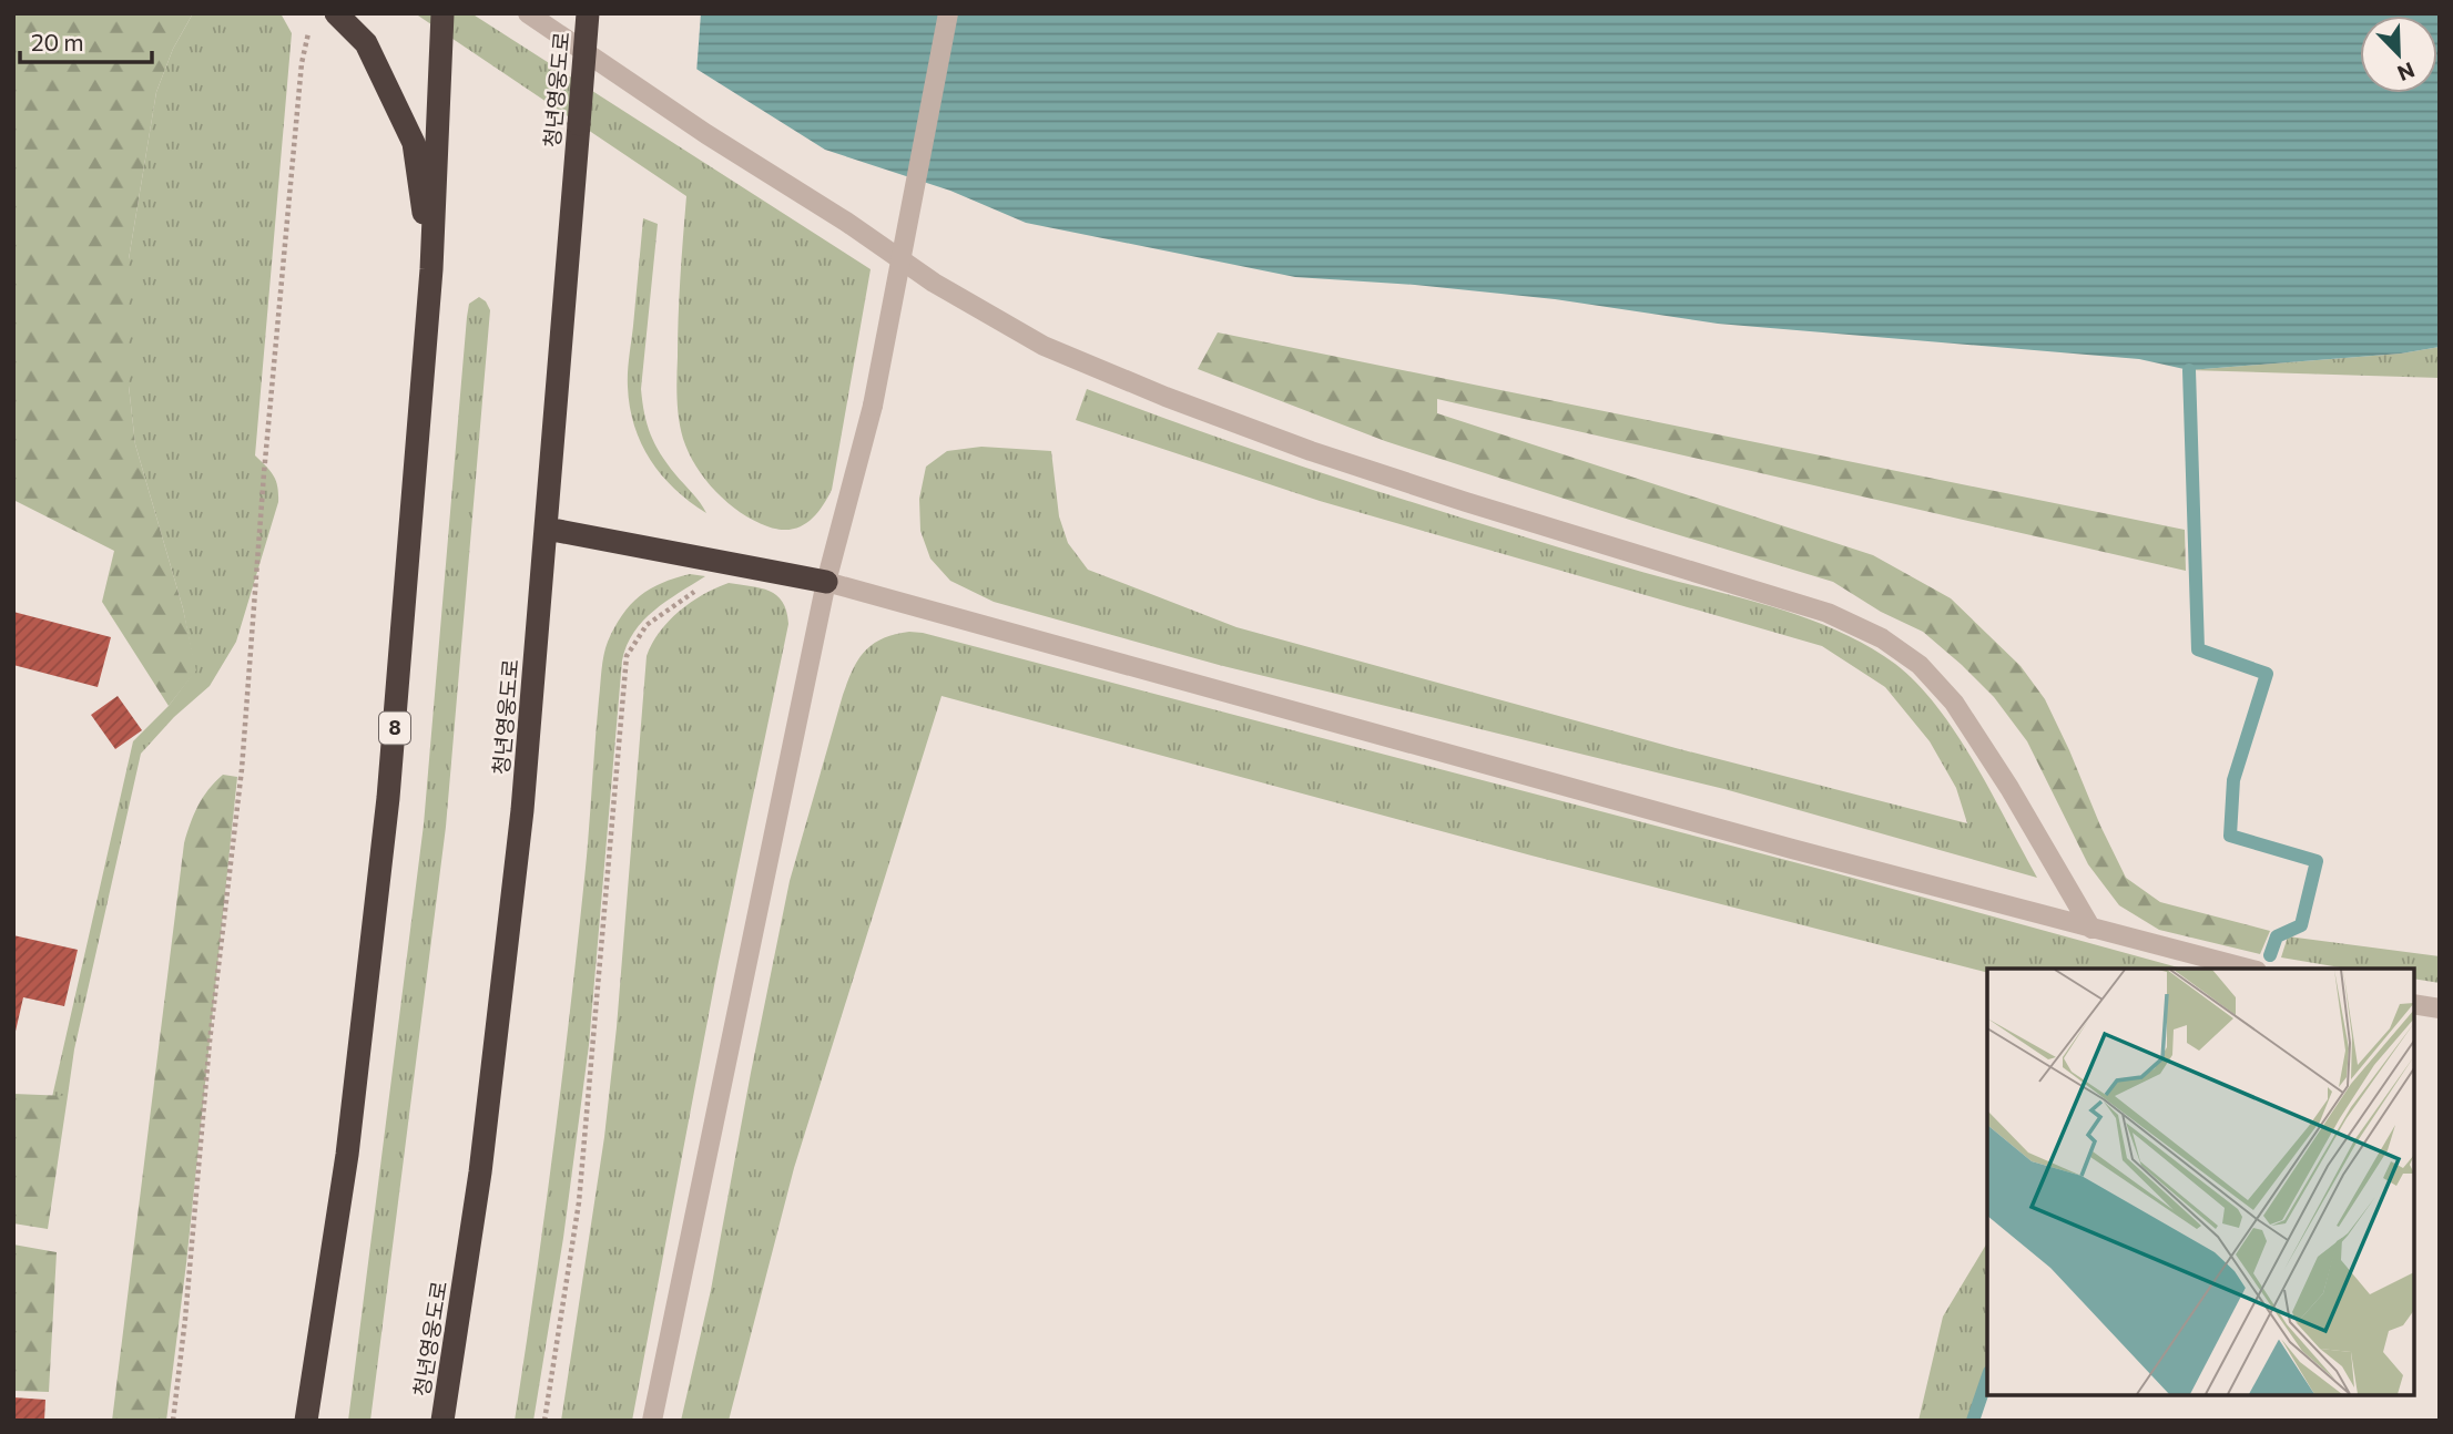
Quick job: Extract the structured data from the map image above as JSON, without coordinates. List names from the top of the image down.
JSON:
{
  "streets": {
    "highway": ["청년영웅도로", "8"]
  },
  "scale_bar": "20 m",
  "north": "bottom right"
}
